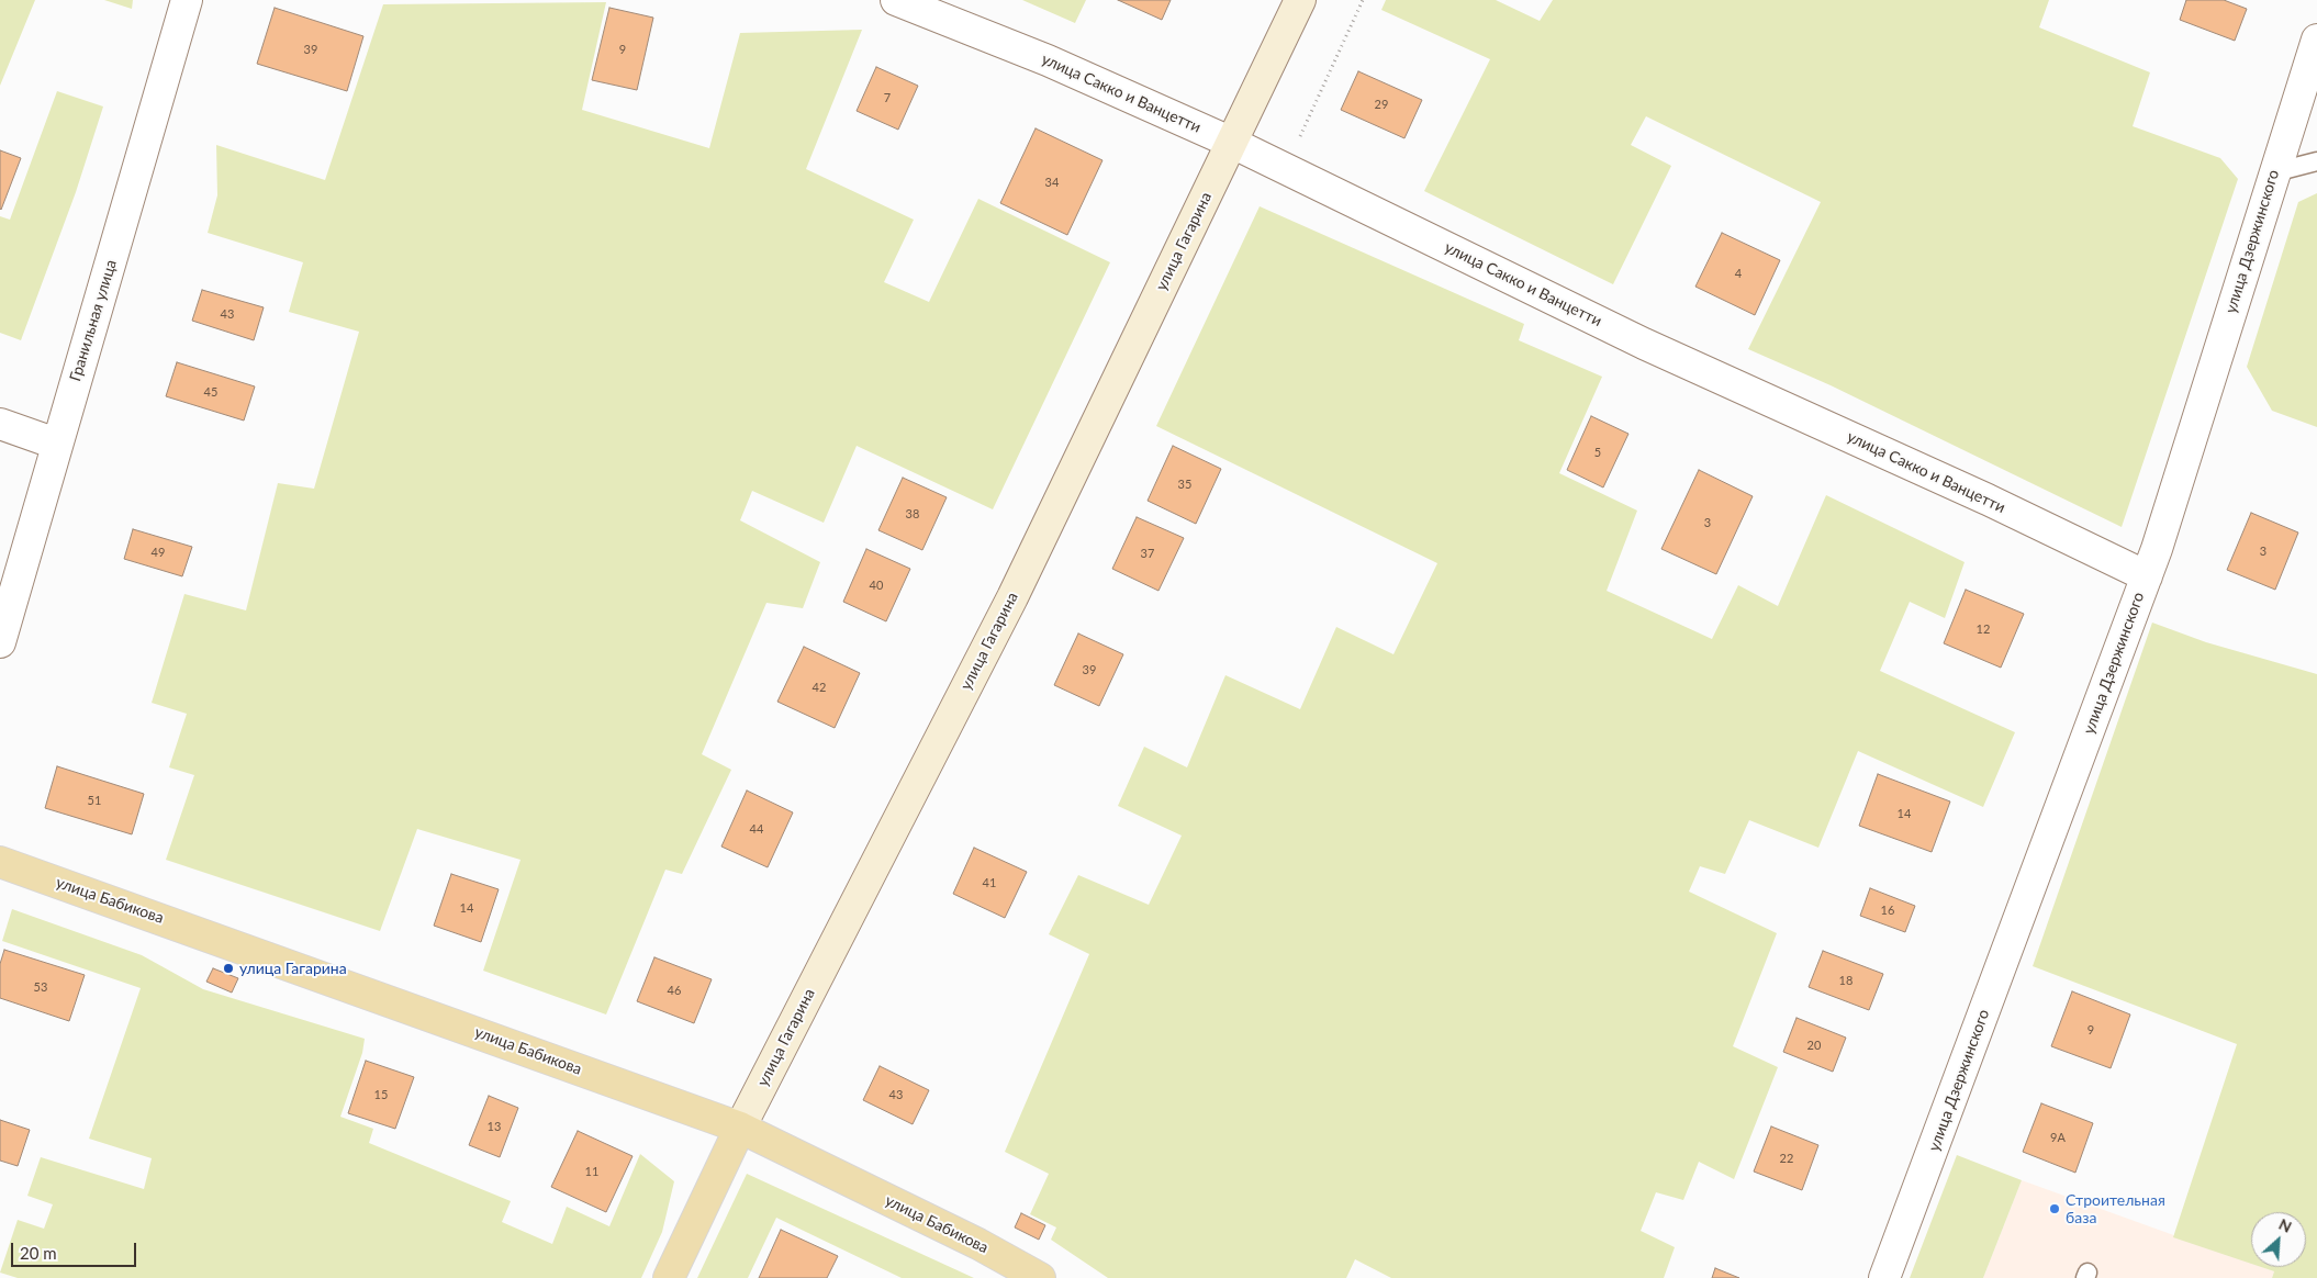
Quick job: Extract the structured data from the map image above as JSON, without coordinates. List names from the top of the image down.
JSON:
{
  "streets": {
    "main road": ["улица Гагарина", "улица Бабикова"],
    "street": ["улица Сакко и Ванцетти", "улица Дзержинского", "Гранильная улица"]
  },
  "crossings": [
    ["улица Сакко и Ванцетти", "улица Гагарина"],
    ["улица Сакко и Ванцетти", "улица Дзержинского"],
    ["улица Гагарина", "улица Бабикова"]
  ],
  "places": ["улица Гагарина", "Строительная база"],
  "house_numbers": [
    "39",
    "9",
    "7",
    "29",
    "34",
    "4",
    "43",
    "45",
    "5",
    "35",
    "38",
    "3",
    "3",
    "49",
    "37",
    "40",
    "12",
    "39",
    "42",
    "51",
    "14",
    "44",
    "41",
    "14",
    "16",
    "18",
    "53",
    "46",
    "9",
    "20",
    "15",
    "43",
    "13",
    "9А",
    "22",
    "11"
  ],
  "scale_bar": "20 m",
  "north": "top right"
}
